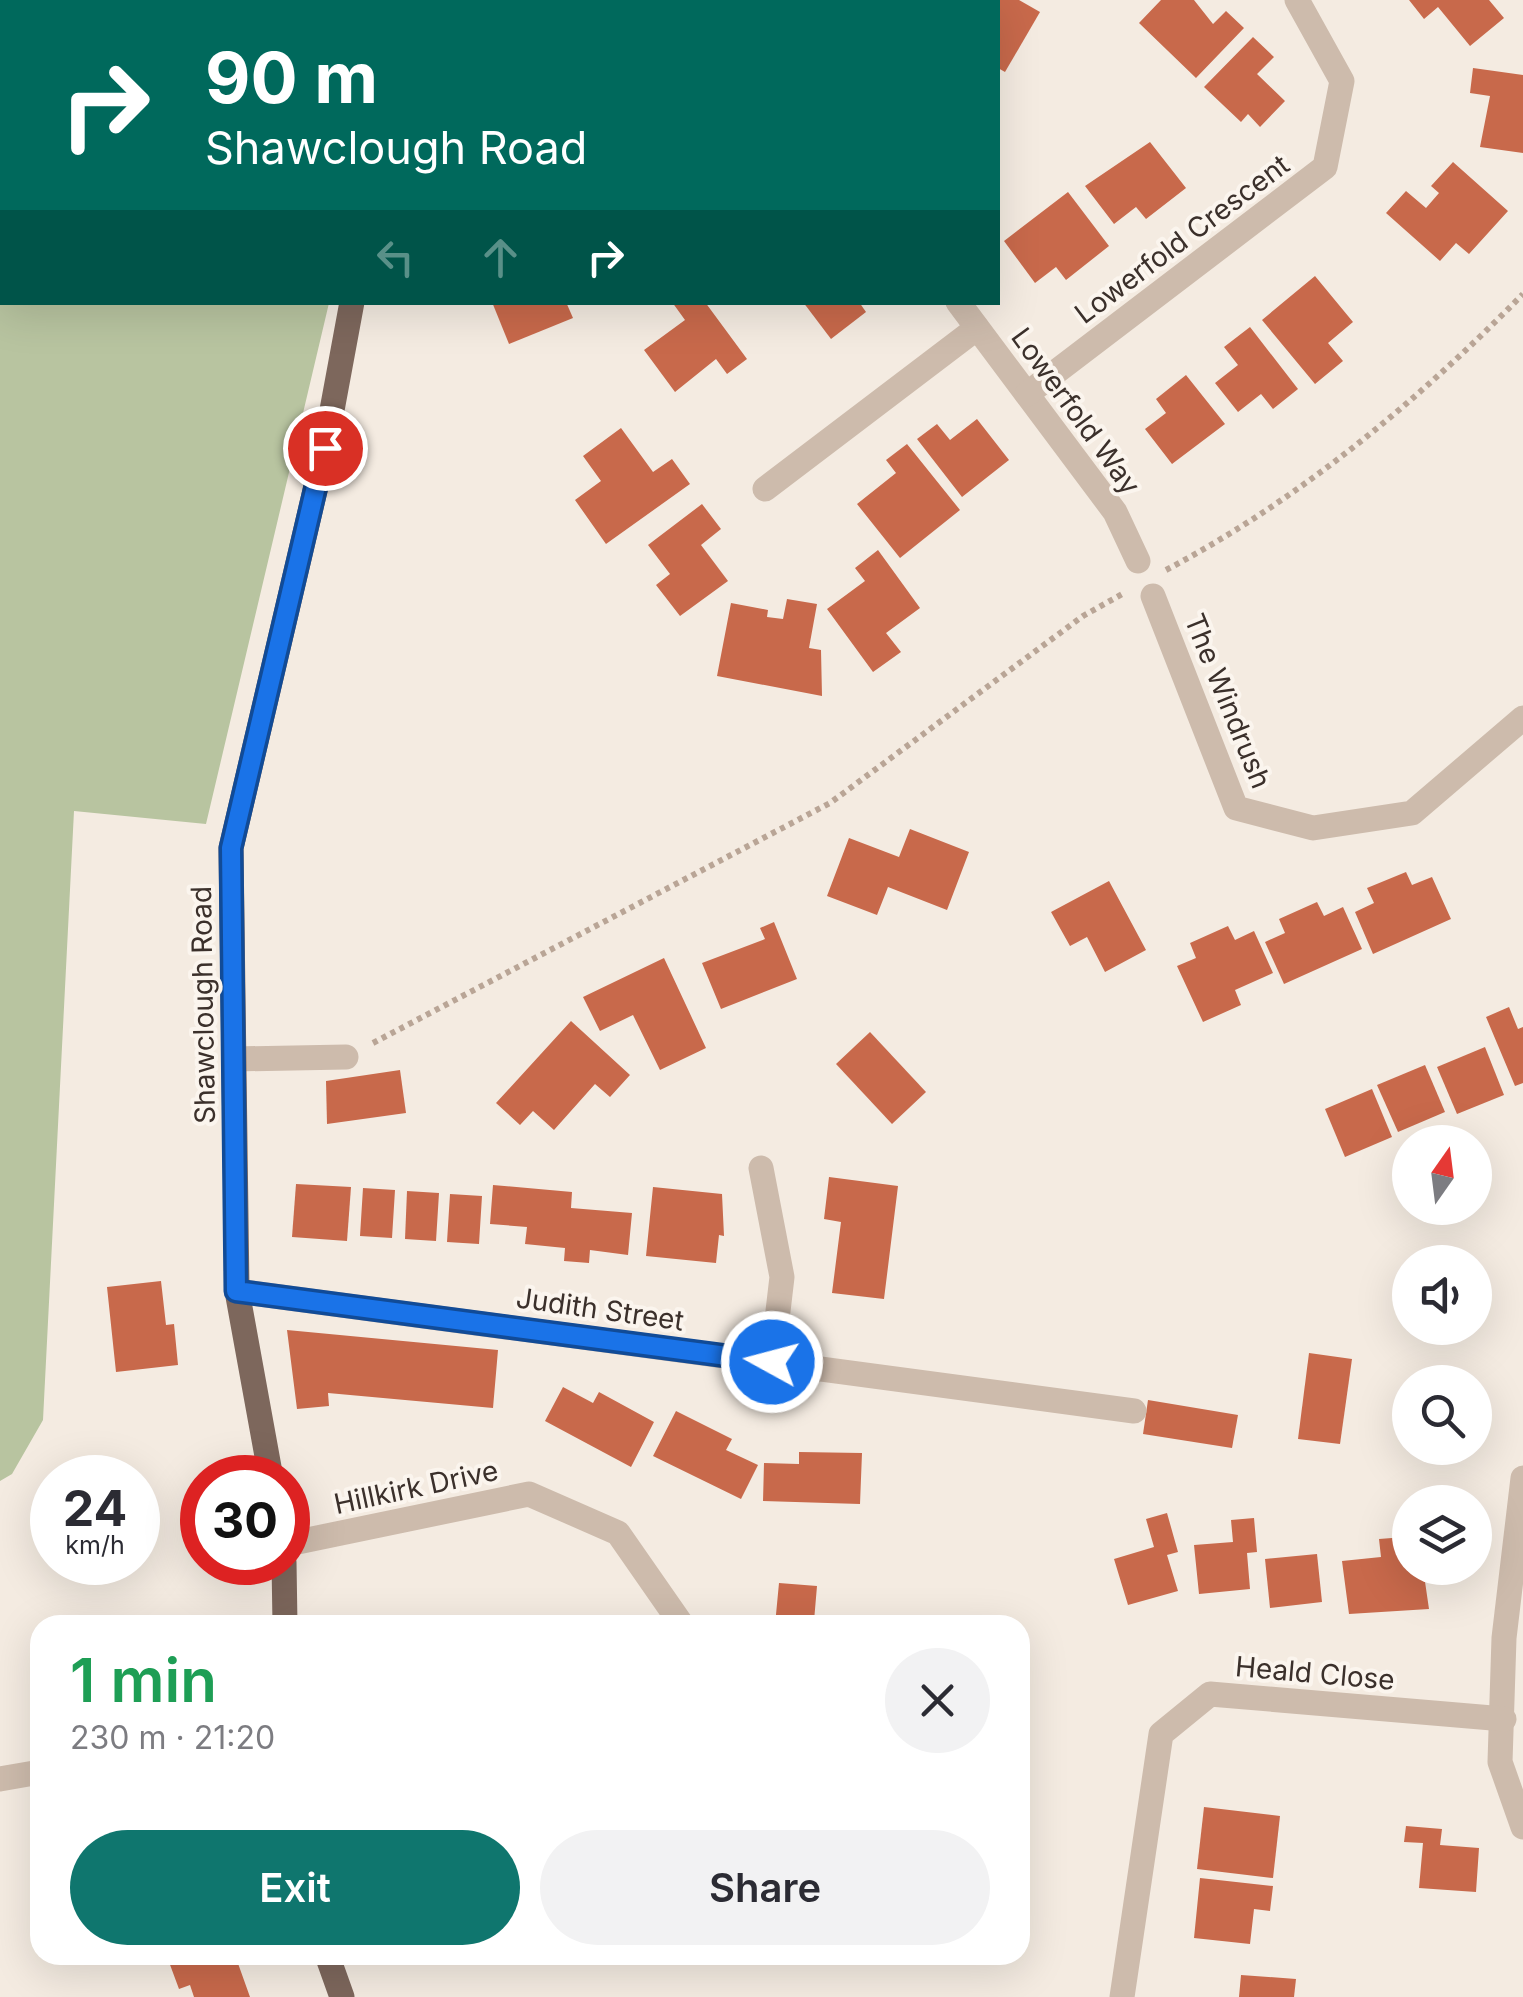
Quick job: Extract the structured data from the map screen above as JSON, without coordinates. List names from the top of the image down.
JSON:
{
  "streets": {
    "main road": ["Shawclough Road"],
    "street": [
      "Lowerfold Crescent",
      "Lowerfold Way",
      "The Windrush",
      "Judith Street",
      "Hillkirk Drive",
      "Heald Close"
    ]
  },
  "crossings": [
    ["Lowerfold Crescent", "Lowerfold Way"],
    ["Lowerfold Way", "The Windrush"],
    ["Shawclough Road", "Judith Street"]
  ],
  "north": "top",
  "page": {
    "turn": ["90 m", "Shawclough Road"],
    "speed": "24 km/h",
    "limit": "30",
    "heading": ["1 min", "230 m · 21:20"],
    "buttons": ["Exit", "Share"]
  }
}
